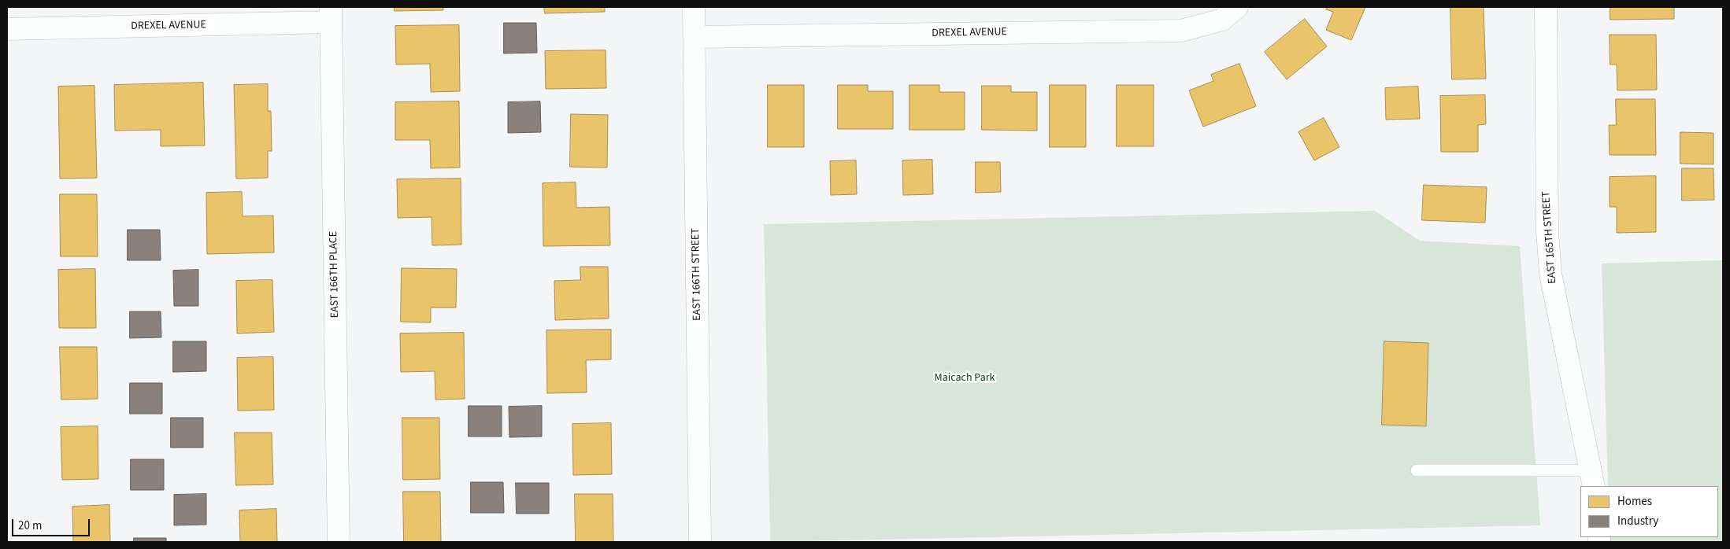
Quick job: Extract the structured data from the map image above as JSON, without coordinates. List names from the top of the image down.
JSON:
{
  "streets": {
    "street": [
      "DREXEL AVENUE",
      "EAST 165TH STREET",
      "EAST 166TH PLACE",
      "EAST 166TH STREET"
    ]
  },
  "crossings": [
    ["DREXEL AVENUE", "EAST 166TH PLACE"],
    ["DREXEL AVENUE", "EAST 166TH STREET"]
  ],
  "parks": ["Maicach Park"],
  "legend": ["Homes", "Industry"],
  "scale_bar": "20 m"
}
